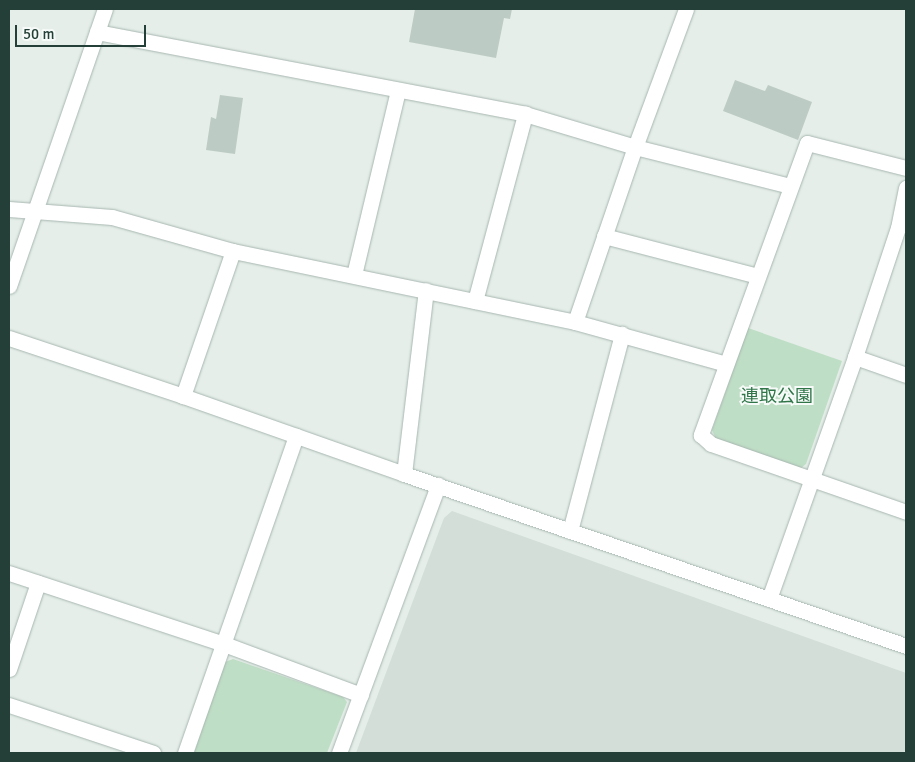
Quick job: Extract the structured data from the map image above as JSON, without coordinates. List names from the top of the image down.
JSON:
{
  "parks": ["連取公園"],
  "scale_bar": "50 m"
}
